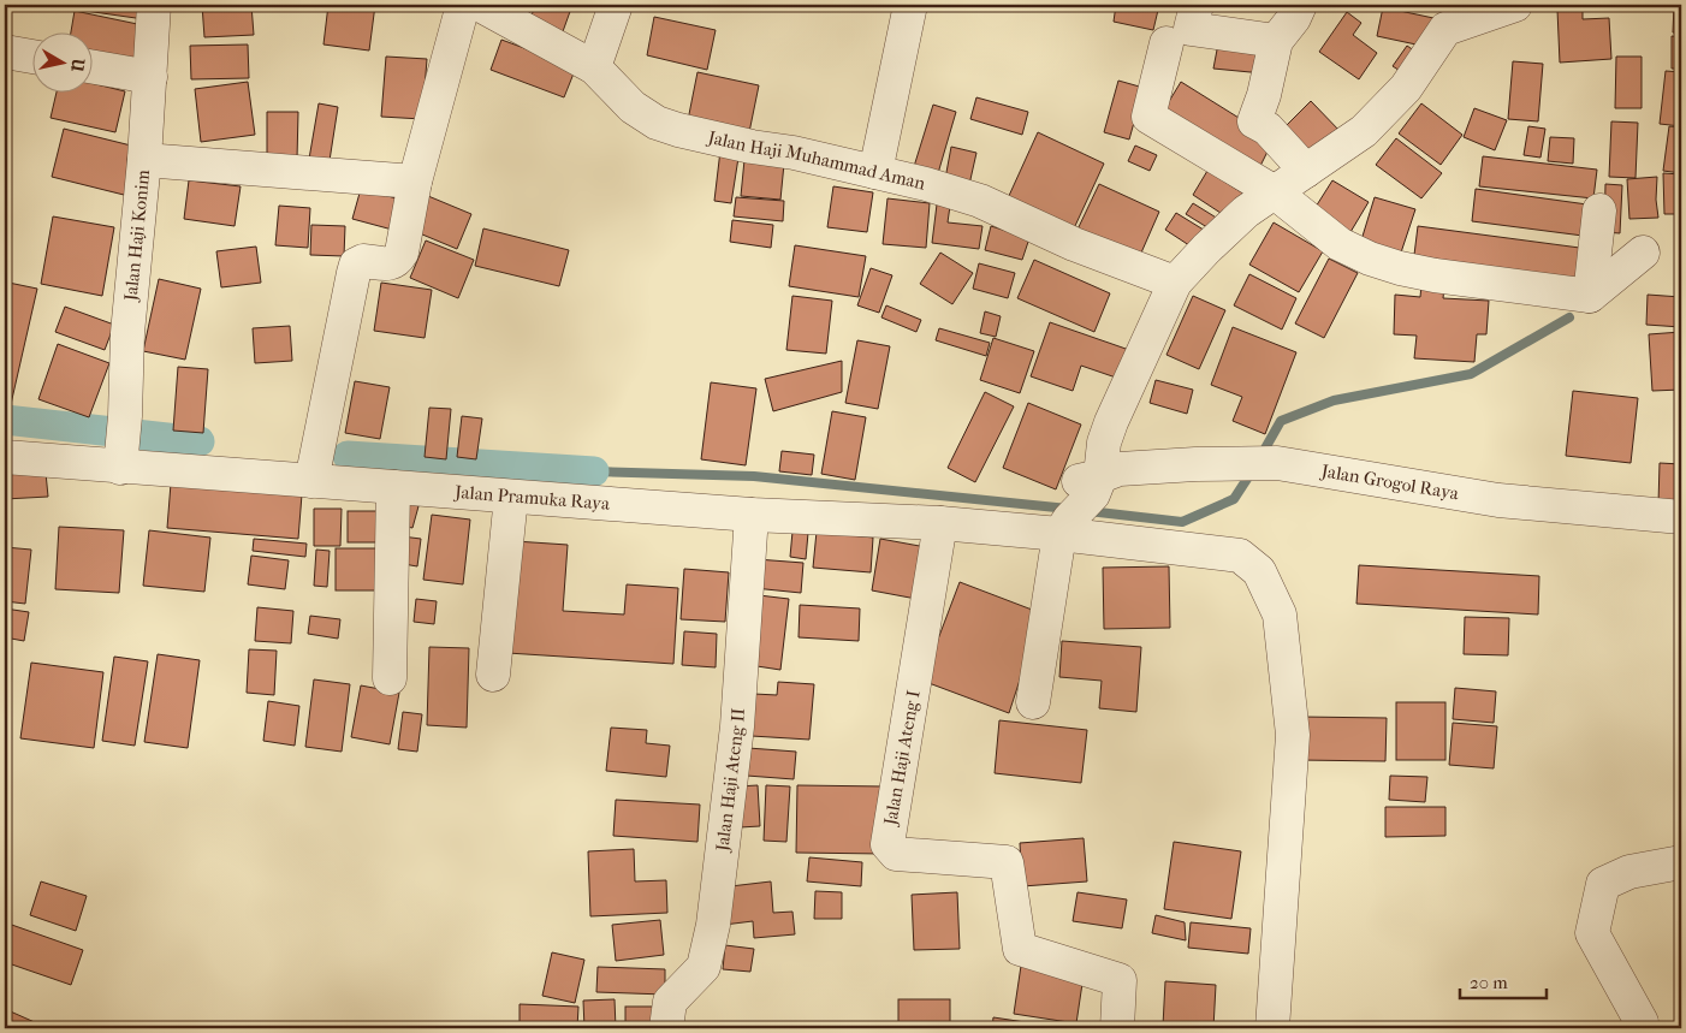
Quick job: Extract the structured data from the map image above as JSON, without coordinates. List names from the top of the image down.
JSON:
{
  "streets": {
    "street": [
      "Jalan Haji Muhammad Aman",
      "Jalan Haji Konim",
      "Jalan Grogol Raya",
      "Jalan Pramuka Raya",
      "Jalan Haji Ateng I",
      "Jalan Haji Ateng II"
    ]
  },
  "crossings": [
    ["Jalan Haji Konim", "Jalan Pramuka Raya"],
    ["Jalan Grogol Raya", "Jalan Pramuka Raya"],
    ["Jalan Pramuka Raya", "Jalan Haji Ateng I"],
    ["Jalan Pramuka Raya", "Jalan Haji Ateng II"]
  ],
  "scale_bar": "20 m",
  "north": "right"
}
